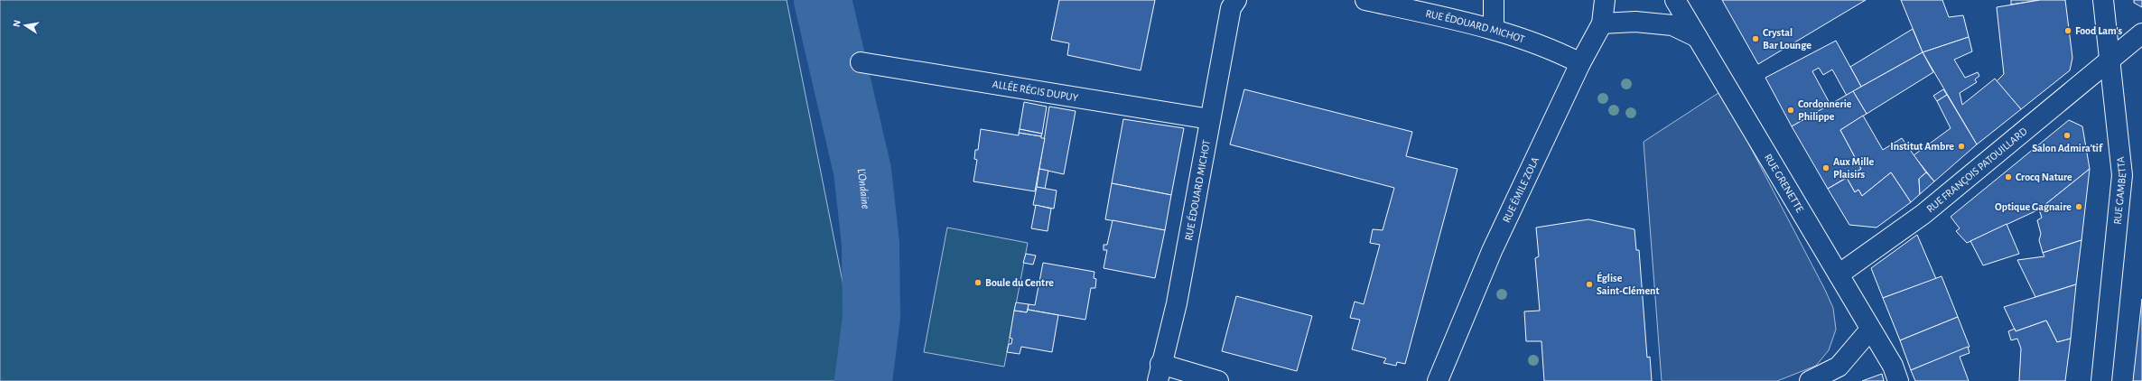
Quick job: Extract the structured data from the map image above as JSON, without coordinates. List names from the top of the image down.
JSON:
{
  "streets": {
    "street": [
      "RUE ÉDOUARD MICHOT",
      "ALLÉE RÉGIS DUPUY",
      "RUE FRANÇOIS PATOUILLARD",
      "RUE GRENETTE",
      "RUE ÉMILE ZOLA",
      "RUE GAMBETTA"
    ]
  },
  "crossings": [
    ["RUE ÉDOUARD MICHOT", "ALLÉE RÉGIS DUPUY"],
    ["RUE ÉDOUARD MICHOT", "RUE ÉMILE ZOLA"],
    ["RUE FRANÇOIS PATOUILLARD", "RUE GRENETTE"],
    ["RUE FRANÇOIS PATOUILLARD", "RUE GAMBETTA"]
  ],
  "water": ["L'Ondaine"],
  "places": [
    "Food Lam's",
    "Crystal Bar Lounge",
    "Cordonnerie Philippe",
    "Salon Admira'tif",
    "Institut Ambre",
    "Aux Mille Plaisirs",
    "Crocq Nature",
    "Optique Gagnaire",
    "Boule du Centre",
    "Église Saint-Clément"
  ],
  "north": "left"
}
